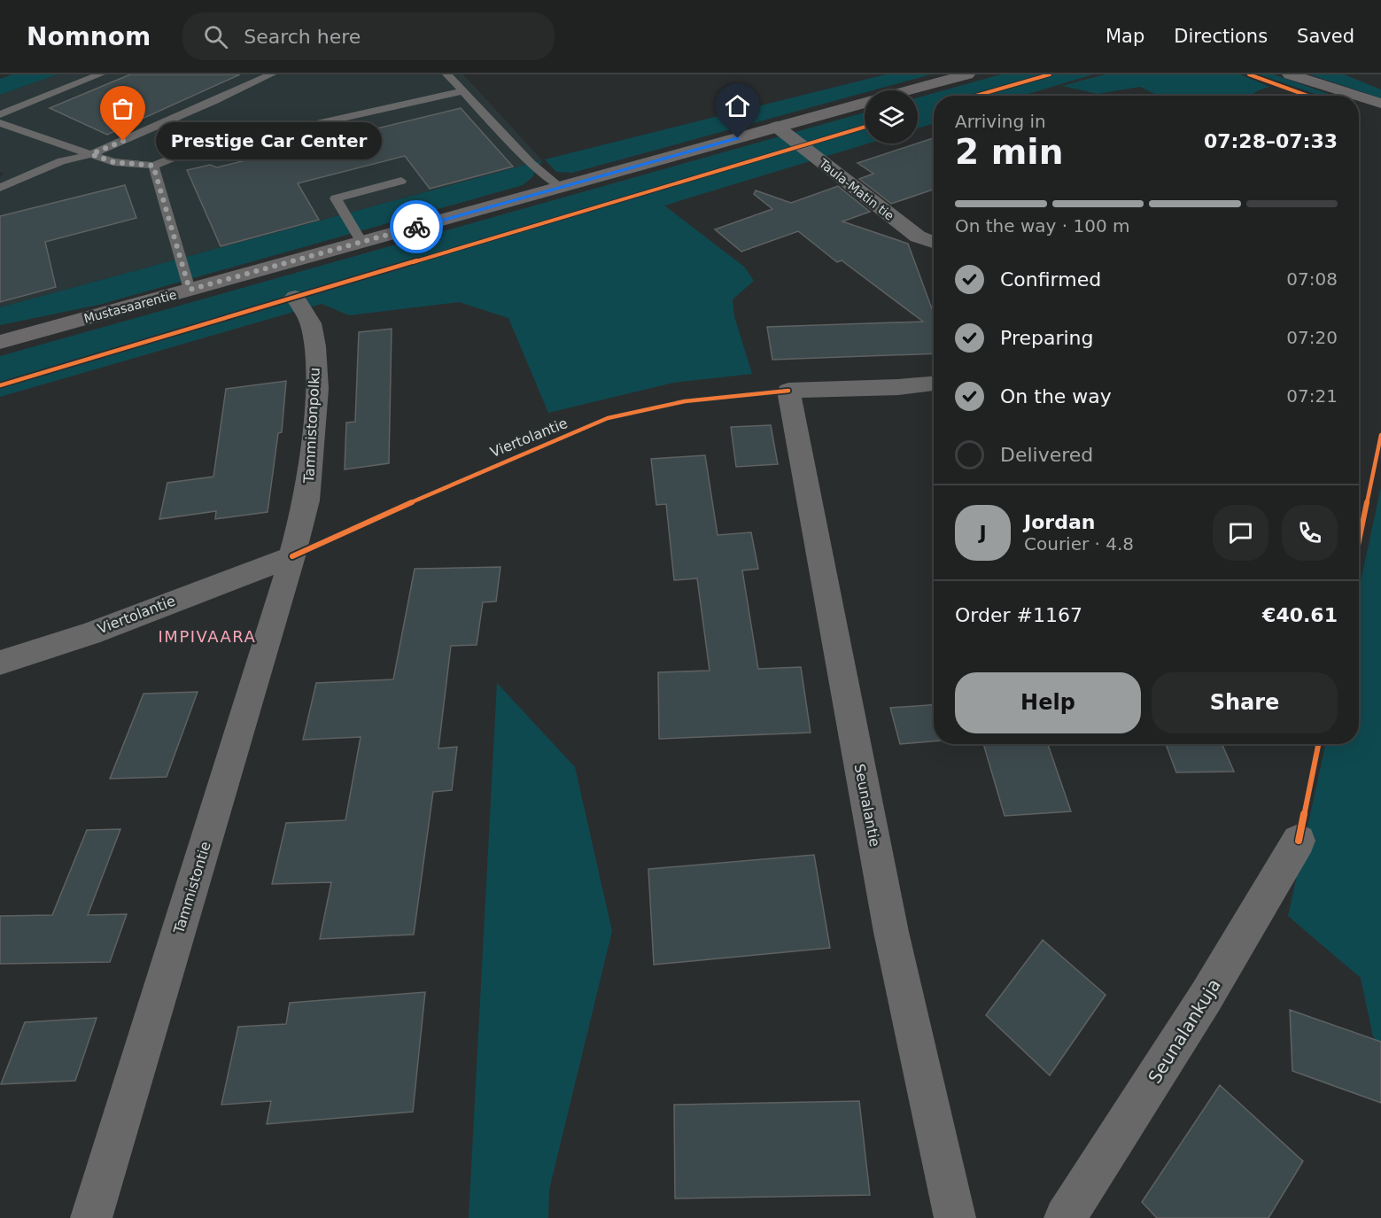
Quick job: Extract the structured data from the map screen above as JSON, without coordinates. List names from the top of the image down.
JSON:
{
  "streets": {
    "main road": ["Mustasaarentie"],
    "street": [
      "Taula-Matin tie",
      "Tammistonpolku",
      "Viertolantie",
      "Seunalantie",
      "Tammistontie",
      "Seunalankuja"
    ]
  },
  "crossings": [
    ["Taula-Matin tie", "Mustasaarentie"],
    ["Tammistonpolku", "Viertolantie"],
    ["Tammistonpolku", "Tammistontie"],
    ["Viertolantie", "Tammistontie"]
  ],
  "districts": ["IMPIVAARA"],
  "places": ["Prestige Car Center"],
  "page": {
    "header": "Nomnom",
    "search": "Search here",
    "nav": ["Map", "Directions", "Saved"],
    "heading": ["2 min", "Arriving in", "07:28–07:33"],
    "panel": [
      "Jordan",
      "Courier · 4.8",
      "Order #1167",
      "€40.61"
    ],
    "bubble": "Prestige Car Center",
    "bar": "On the way · 100 m",
    "list": [
      ["Confirmed", "07:08"],
      ["Preparing", "07:20"],
      ["On the way", "07:21"],
      "Delivered"
    ],
    "round": "J",
    "buttons": ["Help", "Share"]
  }
}
